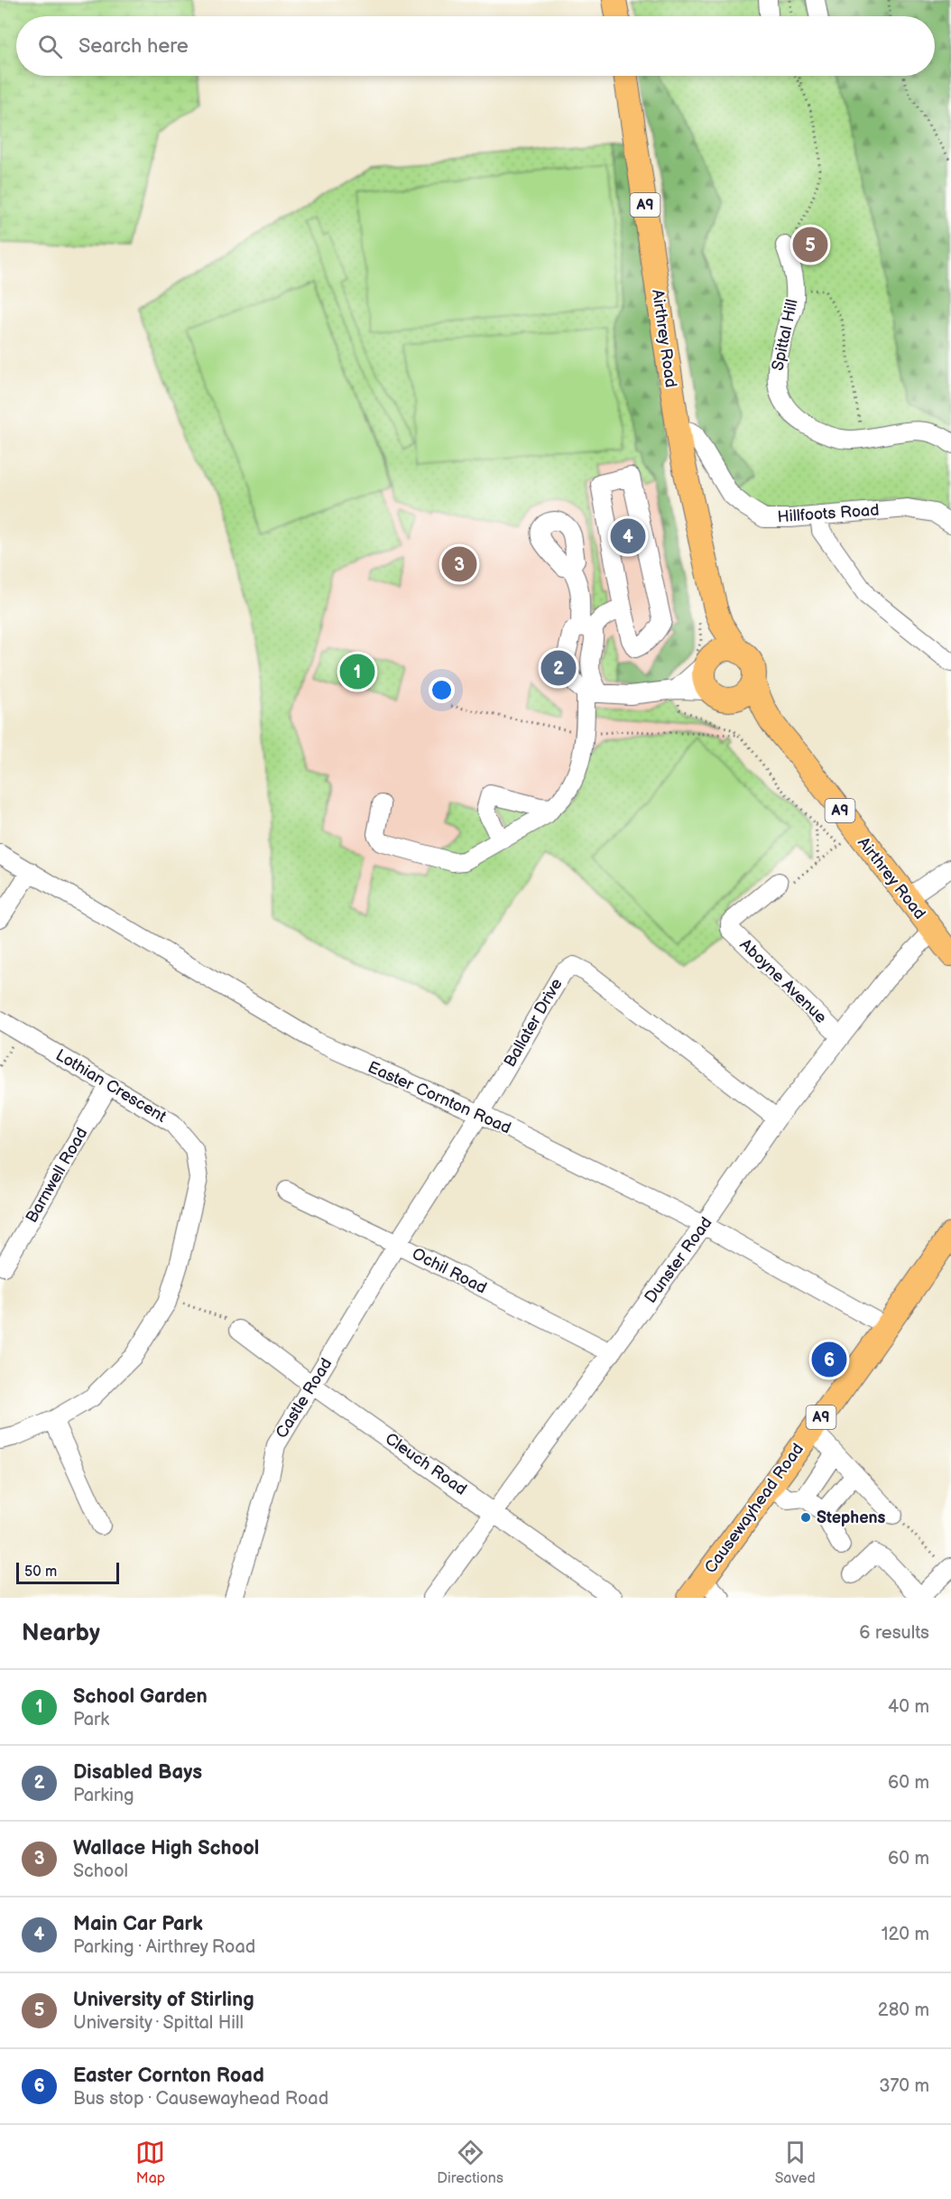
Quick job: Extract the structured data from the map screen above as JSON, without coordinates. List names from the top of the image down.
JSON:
{
  "streets": {
    "main road": ["A9", "Airthrey Road", "Causewayhead Road"],
    "street": [
      "Spittal Hill",
      "Hillfoots Road",
      "Aboyne Avenue",
      "Ballater Drive",
      "Lothian Crescent",
      "Easter Cornton Road",
      "Barnwell Road",
      "Dunster Road",
      "Ochil Road",
      "Castle Road",
      "Cleuch Road"
    ]
  },
  "crossings": [
    ["A9", "Airthrey Road"],
    ["Airthrey Road", "Hillfoots Road"],
    ["Airthrey Road", "Dunster Road"],
    ["Aboyne Avenue", "Dunster Road"],
    ["Ballater Drive", "Easter Cornton Road"],
    ["Ballater Drive", "Dunster Road"],
    ["Ballater Drive", "Ochil Road"],
    ["Ballater Drive", "Castle Road"],
    ["Lothian Crescent", "Barnwell Road"],
    ["Easter Cornton Road", "Dunster Road"],
    ["Easter Cornton Road", "Causewayhead Road"],
    ["Dunster Road", "Ochil Road"],
    ["Dunster Road", "Cleuch Road"],
    ["Ochil Road", "Castle Road"],
    ["Castle Road", "Cleuch Road"]
  ],
  "places": ["Stephens"],
  "scale_bar": "50 m",
  "page": {
    "search": "Search here",
    "pins": [
      "5",
      "4",
      "3",
      "2",
      "1",
      "6"
    ],
    "scale": "50 m",
    "heading": ["Nearby", "6 results"],
    "list": [
      {
        "mark": "1",
        "name": "School Garden",
        "note": "Park",
        "value": "40 m"
      },
      {
        "mark": "2",
        "name": "Disabled Bays",
        "note": "Parking",
        "value": "60 m"
      },
      {
        "mark": "3",
        "name": "Wallace High School",
        "note": "School",
        "value": "60 m"
      },
      {
        "mark": "4",
        "name": "Main Car Park",
        "note": "Parking · Airthrey Road",
        "value": "120 m"
      },
      {
        "mark": "5",
        "name": "University of Stirling",
        "note": "University · Spittal Hill",
        "value": "280 m"
      },
      {
        "mark": "6",
        "name": "Easter Cornton Road",
        "note": "Bus stop · Causewayhead Road",
        "value": "370 m"
      }
    ],
    "nav": ["Map", "Directions", "Saved"]
  }
}
